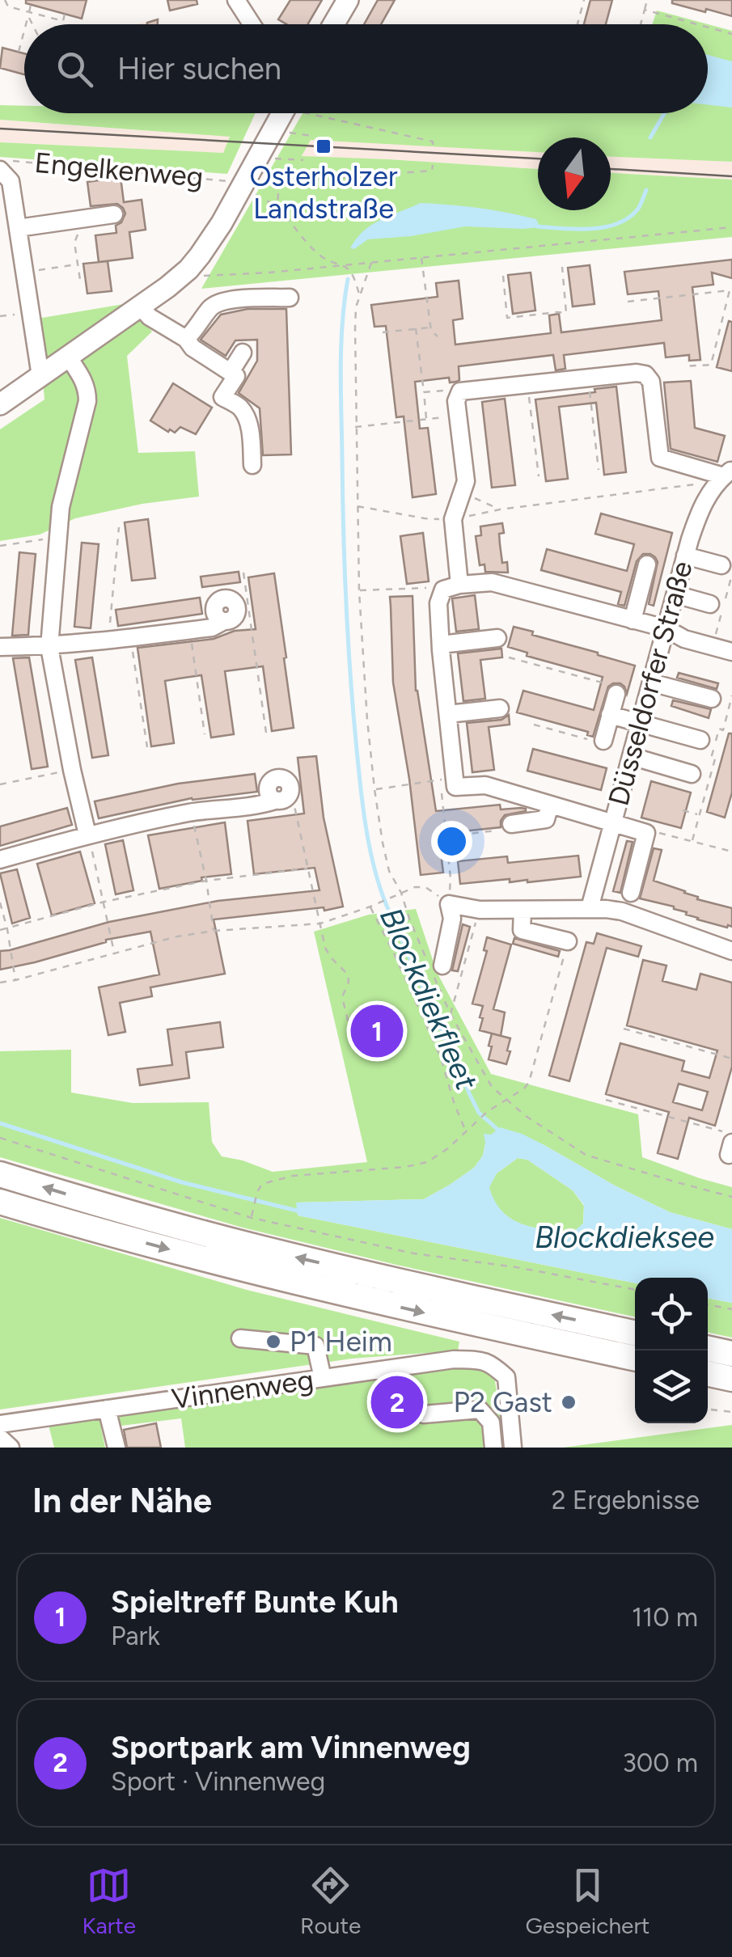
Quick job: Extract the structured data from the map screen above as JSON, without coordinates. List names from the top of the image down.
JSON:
{
  "streets": {
    "street": ["Engelkenweg", "Düsseldorfer Straße", "Vinnenweg"]
  },
  "water": ["Blockdiekfleet", "Blockdieksee"],
  "places": {
    "transit": ["Osterholzer Landstraße"],
    "other": ["P1 Heim", "P2 Gast"]
  },
  "north": "bottom",
  "page": {
    "search": "Hier suchen",
    "pins": ["1", "2"],
    "heading": ["In der Nähe", "2 Ergebnisse"],
    "list": [
      {
        "mark": "1",
        "name": "Spieltreff Bunte Kuh",
        "note": "Park",
        "value": "110 m"
      },
      {
        "mark": "2",
        "name": "Sportpark am Vinnenweg",
        "note": "Sport · Vinnenweg",
        "value": "300 m"
      }
    ],
    "nav": ["Karte", "Route", "Gespeichert"]
  }
}
